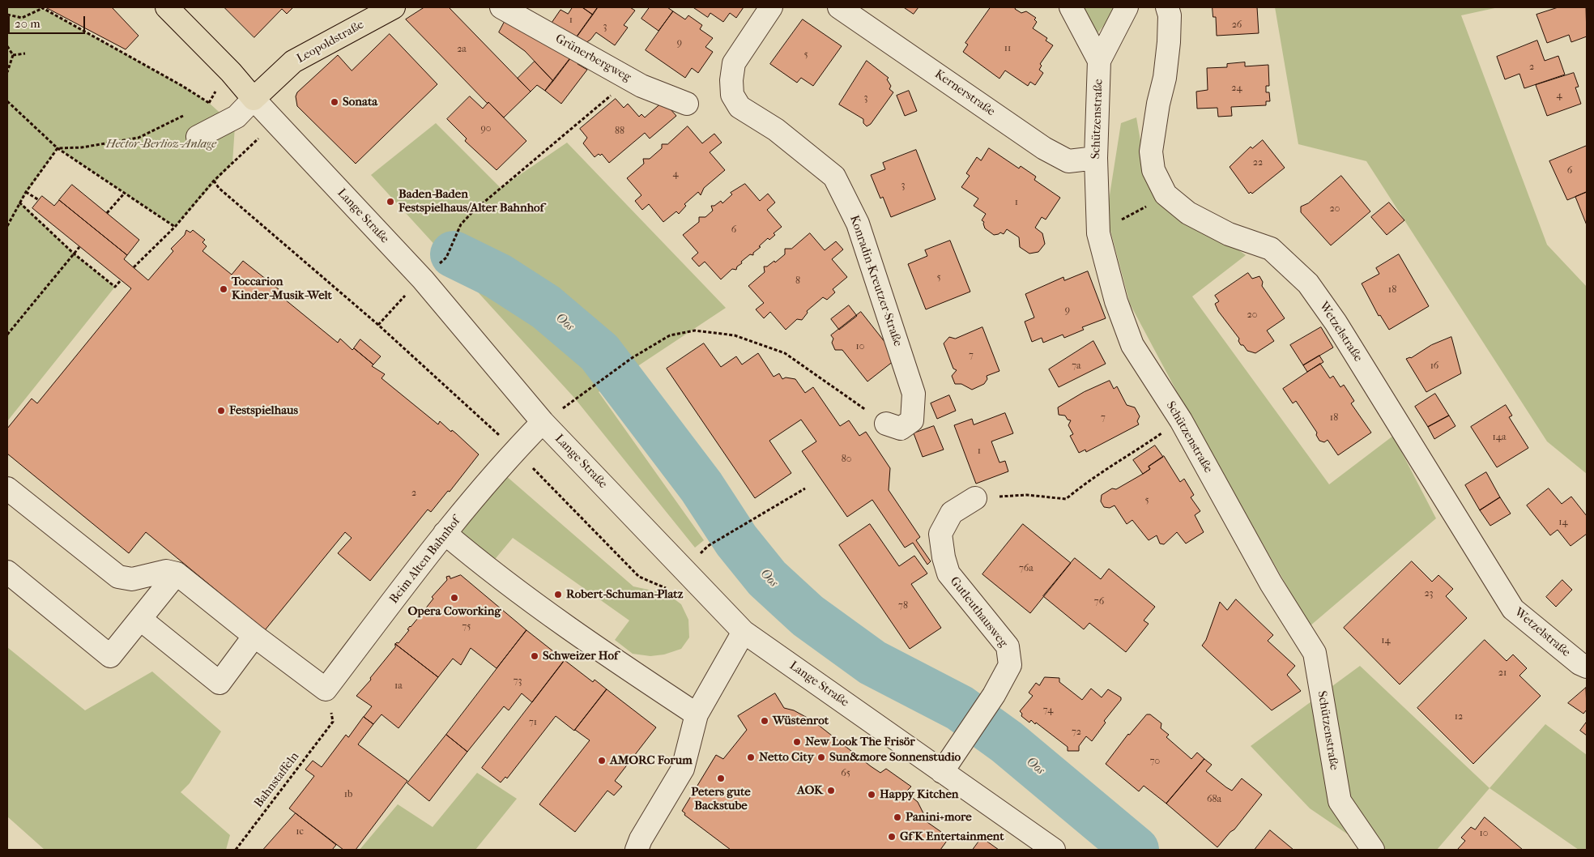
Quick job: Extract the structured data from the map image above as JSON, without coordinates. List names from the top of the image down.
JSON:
{
  "streets": {
    "main road": ["Leopoldstraße", "Lange Straße"],
    "street": [
      "Grünerbergweg",
      "Kernerstraße",
      "Schützenstraße",
      "Konradin-Kreutzer-Straße",
      "Wetzelstraße",
      "Beim Alten Bahnhof",
      "Gutleuthausweg"
    ],
    "path": ["Bahnstaffeln"]
  },
  "crossings": [
    ["Leopoldstraße", "Lange Straße"],
    ["Kernerstraße", "Schützenstraße"],
    ["Lange Straße", "Beim Alten Bahnhof"],
    ["Lange Straße", "Gutleuthausweg"]
  ],
  "water": ["Oos"],
  "parks": ["Hector-Berlioz-Anlage"],
  "places": [
    "Sonata",
    "Baden-Baden Festspielhaus/Alter Bahnhof",
    "Toccarion Kinder-Musik-Welt",
    "Festspielhaus",
    "Robert-Schuman-Platz",
    "Opera Coworking",
    "Schweizer Hof",
    "Wüstenrot",
    "New Look The Frisör",
    "Netto City",
    "Sun&more Sonnenstudio",
    "AMORC Forum",
    "Peters gute Backstube",
    "AOK",
    "Happy Kitchen",
    "Panini+more",
    "GfK Entertainment"
  ],
  "house_numbers": [
    "1",
    "26",
    "3",
    "9",
    "11",
    "2a",
    "5",
    "2",
    "24",
    "4",
    "3",
    "90",
    "88",
    "22",
    "6",
    "4",
    "3",
    "1",
    "20",
    "6",
    "5",
    "8",
    "18",
    "9",
    "20",
    "10",
    "7",
    "7a",
    "16",
    "7",
    "18",
    "14a",
    "1",
    "80",
    "2",
    "5",
    "14",
    "76a",
    "23",
    "76",
    "78",
    "75",
    "14",
    "21",
    "73",
    "1a",
    "74",
    "12",
    "71",
    "72",
    "70",
    "65",
    "1b",
    "68a",
    "1c",
    "10"
  ],
  "scale_bar": "20 m"
}
